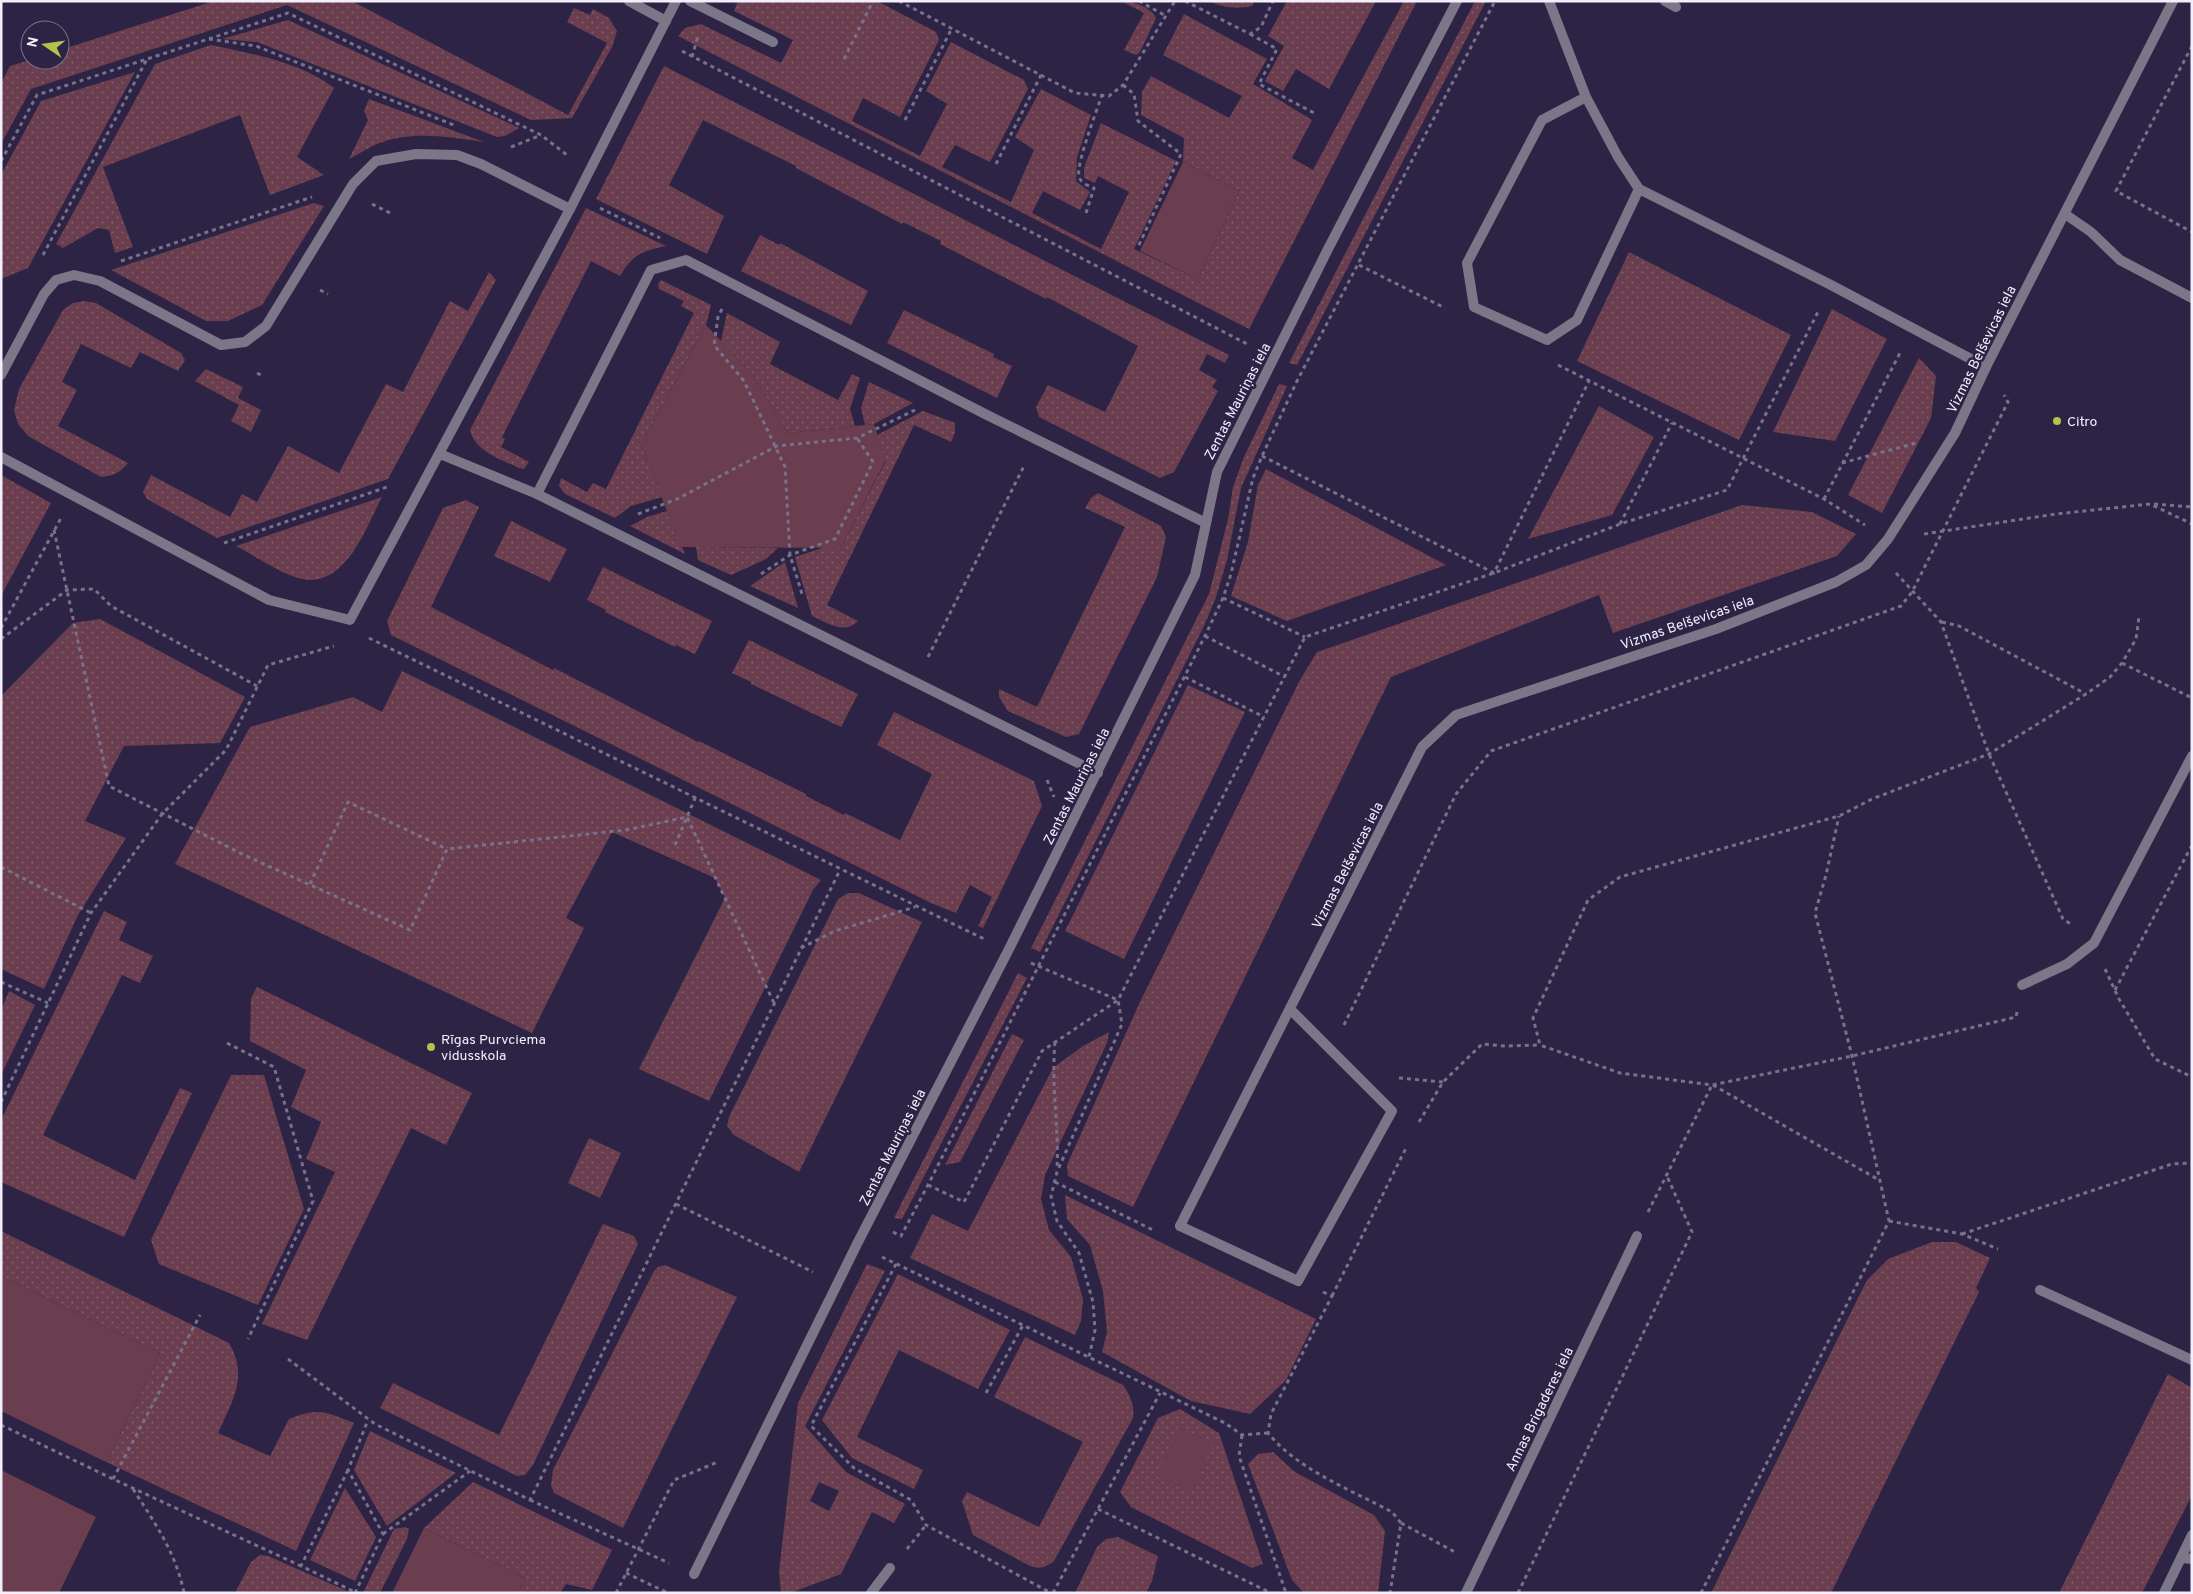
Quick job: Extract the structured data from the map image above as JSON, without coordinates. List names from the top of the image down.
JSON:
{
  "streets": {
    "street": ["Vizmas Belševicas iela", "Zentas Mauriņas iela", "Annas Brigaderes iela"]
  },
  "places": ["Citro", "Rīgas Purvciema vidusskola"],
  "north": "left"
}
